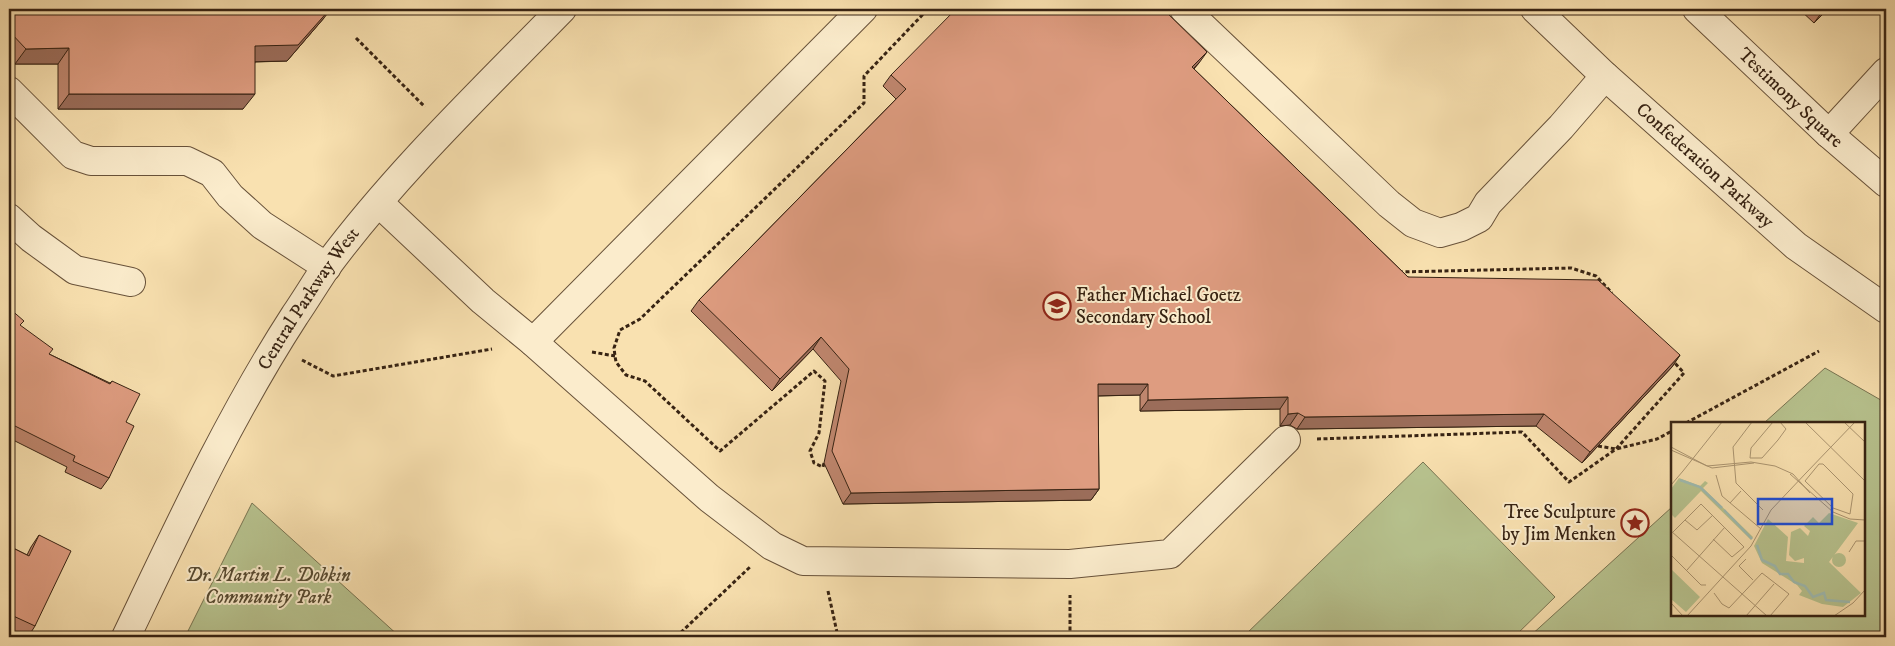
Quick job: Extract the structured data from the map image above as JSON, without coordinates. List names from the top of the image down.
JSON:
{
  "streets": {
    "street": ["Testimony Square", "Confederation Parkway", "Central Parkway West"]
  },
  "parks": ["Dr. Martin L. Dobkin Community Park"],
  "places": {
    "school or university": ["Father Michael Goetz Secondary School"],
    "place": ["Tree Sculpture by Jim Menken"]
  }
}
